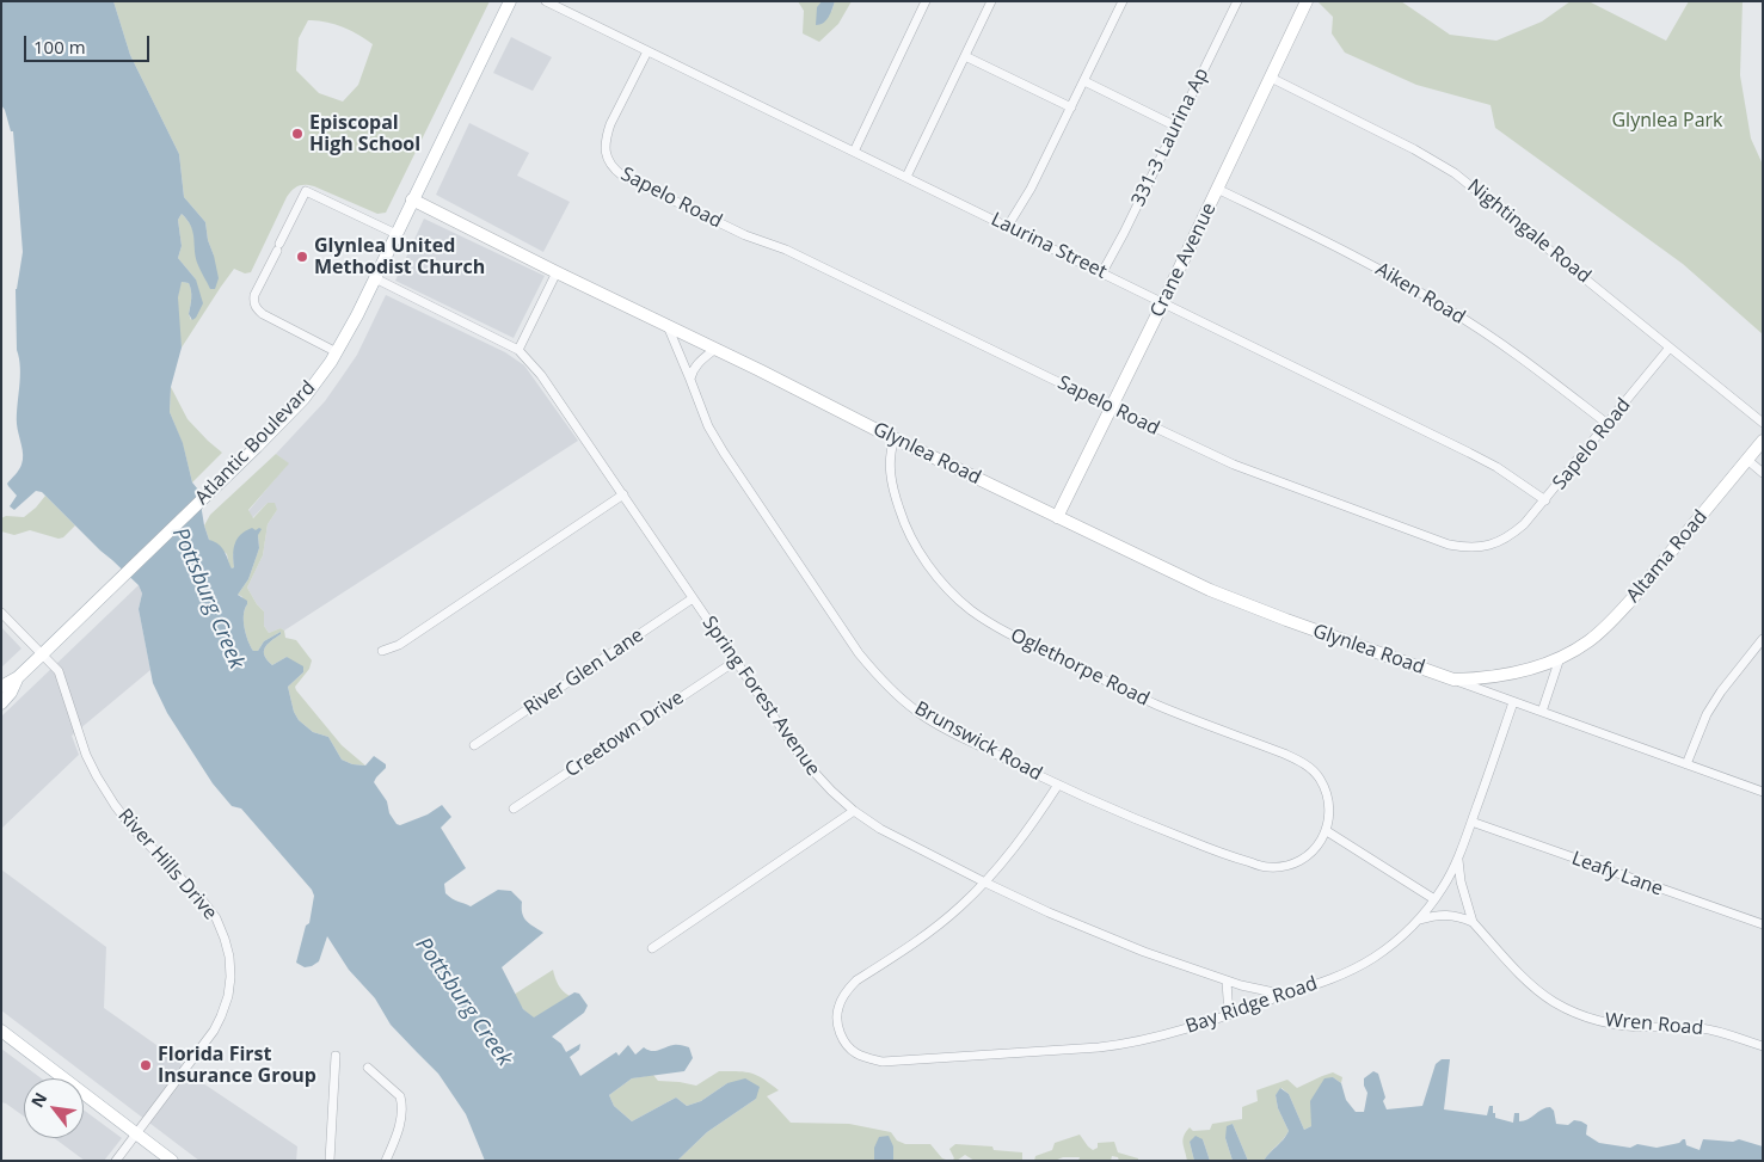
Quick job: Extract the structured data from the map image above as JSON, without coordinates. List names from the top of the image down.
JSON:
{
  "streets": {
    "street": [
      "331-3 Laurina Ap",
      "Sapelo Road",
      "Nightingale Road",
      "Laurina Street",
      "Crane Avenue",
      "Aiken Road",
      "Atlantic Boulevard",
      "Glynlea Road",
      "Altama Road",
      "Oglethorpe Road",
      "River Glen Lane",
      "Spring Forest Avenue",
      "Creetown Drive",
      "Brunswick Road",
      "River Hills Drive",
      "Leafy Lane",
      "Bay Ridge Road",
      "Wren Road"
    ]
  },
  "crossings": [
    ["331-3 Laurina Ap", "Laurina Street"],
    ["Sapelo Road", "Nightingale Road"],
    ["Sapelo Road", "Laurina Street"],
    ["Sapelo Road", "Crane Avenue"],
    ["Sapelo Road", "Aiken Road"],
    ["Nightingale Road", "Crane Avenue"],
    ["Laurina Street", "Crane Avenue"],
    ["Crane Avenue", "Aiken Road"],
    ["Crane Avenue", "Glynlea Road"],
    ["Atlantic Boulevard", "Glynlea Road"],
    ["Atlantic Boulevard", "Spring Forest Avenue"],
    ["Atlantic Boulevard", "River Hills Drive"],
    ["Glynlea Road", "Altama Road"],
    ["Glynlea Road", "Oglethorpe Road"],
    ["Glynlea Road", "Brunswick Road"],
    ["Glynlea Road", "Bay Ridge Road"],
    ["Oglethorpe Road", "Brunswick Road"],
    ["River Glen Lane", "Spring Forest Avenue"],
    ["Spring Forest Avenue", "Creetown Drive"],
    ["Spring Forest Avenue", "Bay Ridge Road"],
    ["Leafy Lane", "Bay Ridge Road"],
    ["Bay Ridge Road", "Wren Road"]
  ],
  "water": ["Pottsburg Creek"],
  "parks": ["Glynlea Park"],
  "places": ["Episcopal High School", "Glynlea United Methodist Church", "Florida First Insurance Group"],
  "scale_bar": "100 m",
  "north": "top left"
}
